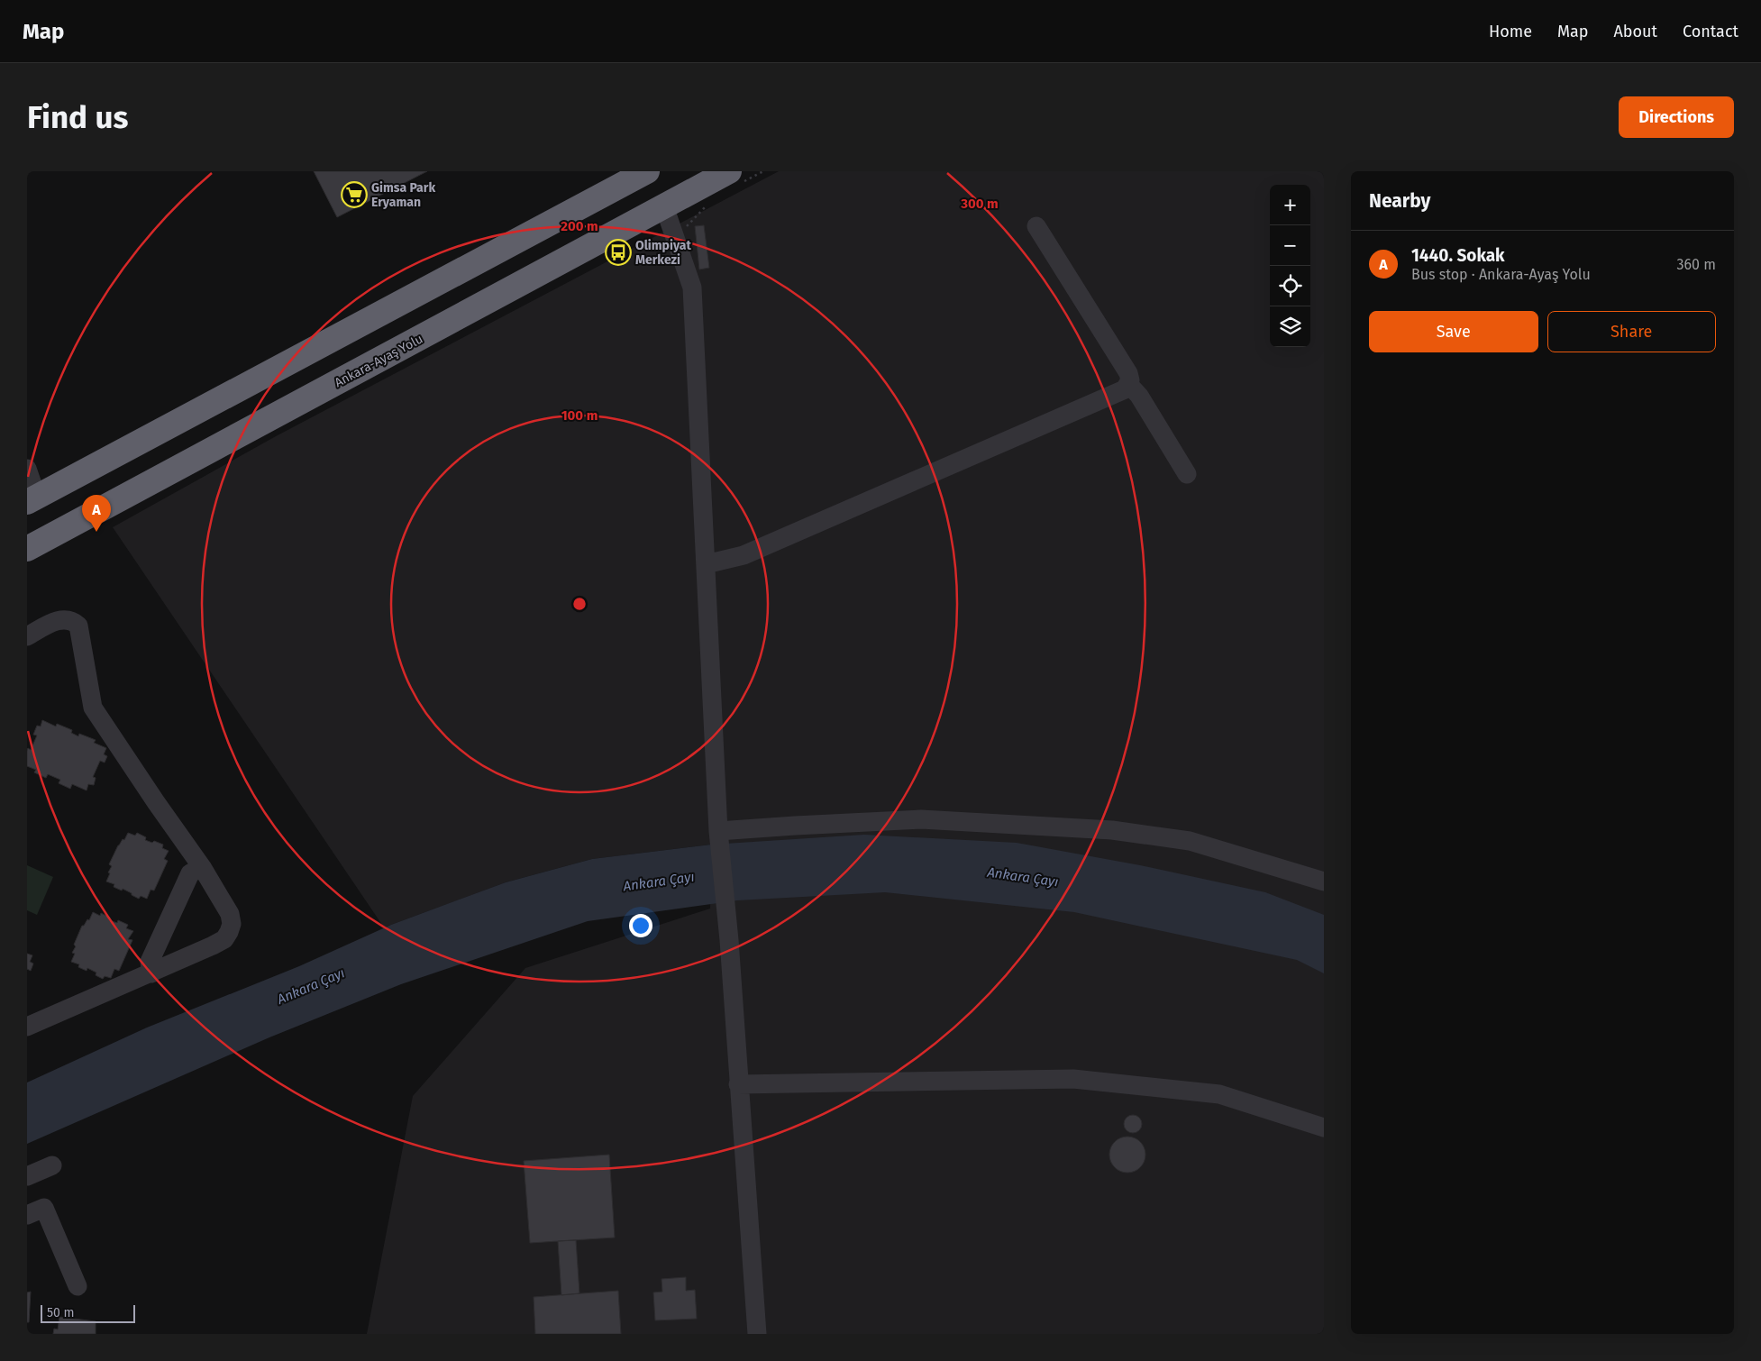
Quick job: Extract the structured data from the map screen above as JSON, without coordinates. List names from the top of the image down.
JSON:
{
  "streets": {
    "highway": ["Ankara-Ayaş Yolu"]
  },
  "water": ["Ankara Çayı"],
  "places": {
    "supermarket": ["Gimsa Park Eryaman"],
    "bus stop": ["Olimpiyat Merkezi"]
  },
  "scale_bar": "50 m",
  "page": {
    "header": "Map",
    "nav": [
      "Home",
      "Map",
      "About",
      "Contact"
    ],
    "buttons": [
      "Directions",
      ["Save", "Share"]
    ],
    "title": "Find us",
    "heading": "Nearby",
    "map_buttons": ["+", "−"],
    "list": [
      {
        "mark": "A",
        "name": "1440. Sokak",
        "note": "Bus stop · Ankara-Ayaş Yolu",
        "value": "360 m"
      }
    ],
    "pins": "A",
    "scale": "50 m"
  },
  "rings": ["300 m", "200 m", "100 m"]
}
